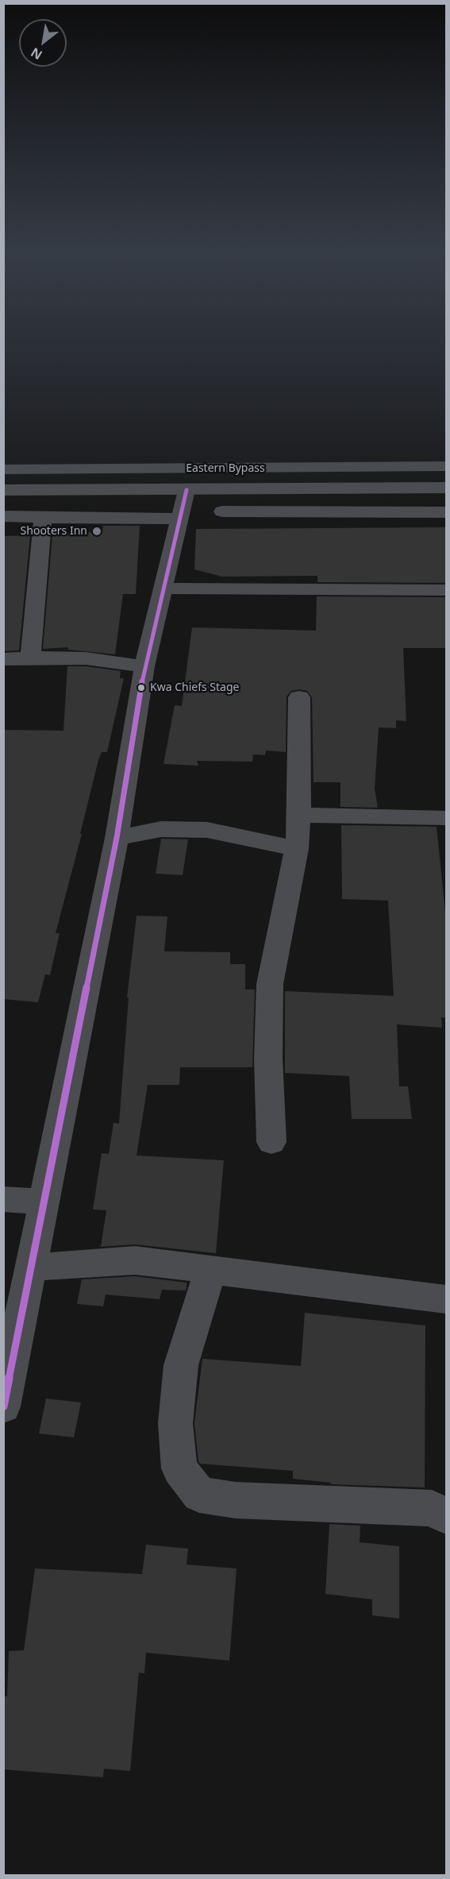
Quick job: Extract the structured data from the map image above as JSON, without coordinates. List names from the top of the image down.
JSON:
{
  "streets": {
    "main road": ["Eastern Bypass"]
  },
  "places": ["Shooters Inn", "Kwa Chiefs Stage"],
  "north": "bottom left"
}
